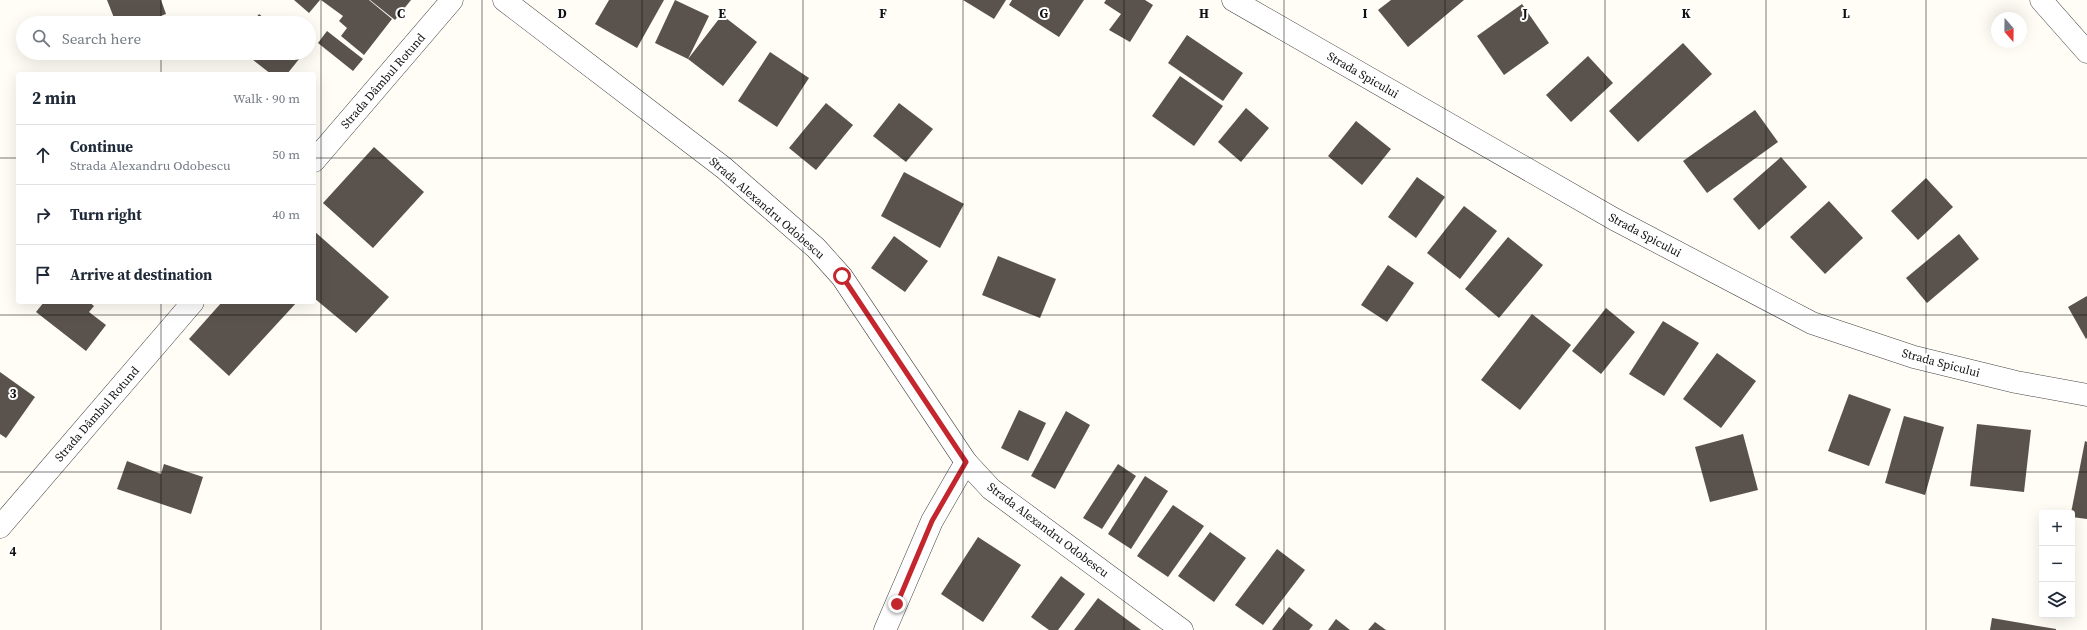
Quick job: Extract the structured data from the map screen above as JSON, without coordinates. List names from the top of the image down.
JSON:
{
  "streets": {
    "street": ["Strada Spicului", "Strada Dâmbul Rotund", "Strada Alexandru Odobescu"]
  },
  "north": "bottom",
  "page": {
    "search": "Search here",
    "heading": ["2 min", "Walk · 90 m"],
    "list": [
      ["Continue", "Strada Alexandru Odobescu", "50 m"],
      ["Turn right", "40 m"],
      "Arrive at destination"
    ],
    "map_buttons": ["+", "−"]
  },
  "grid": {
    "columns": [
      "C",
      "D",
      "E",
      "F",
      "G",
      "H",
      "I",
      "J",
      "K",
      "L"
    ],
    "rows": ["3", "4"]
  }
}
